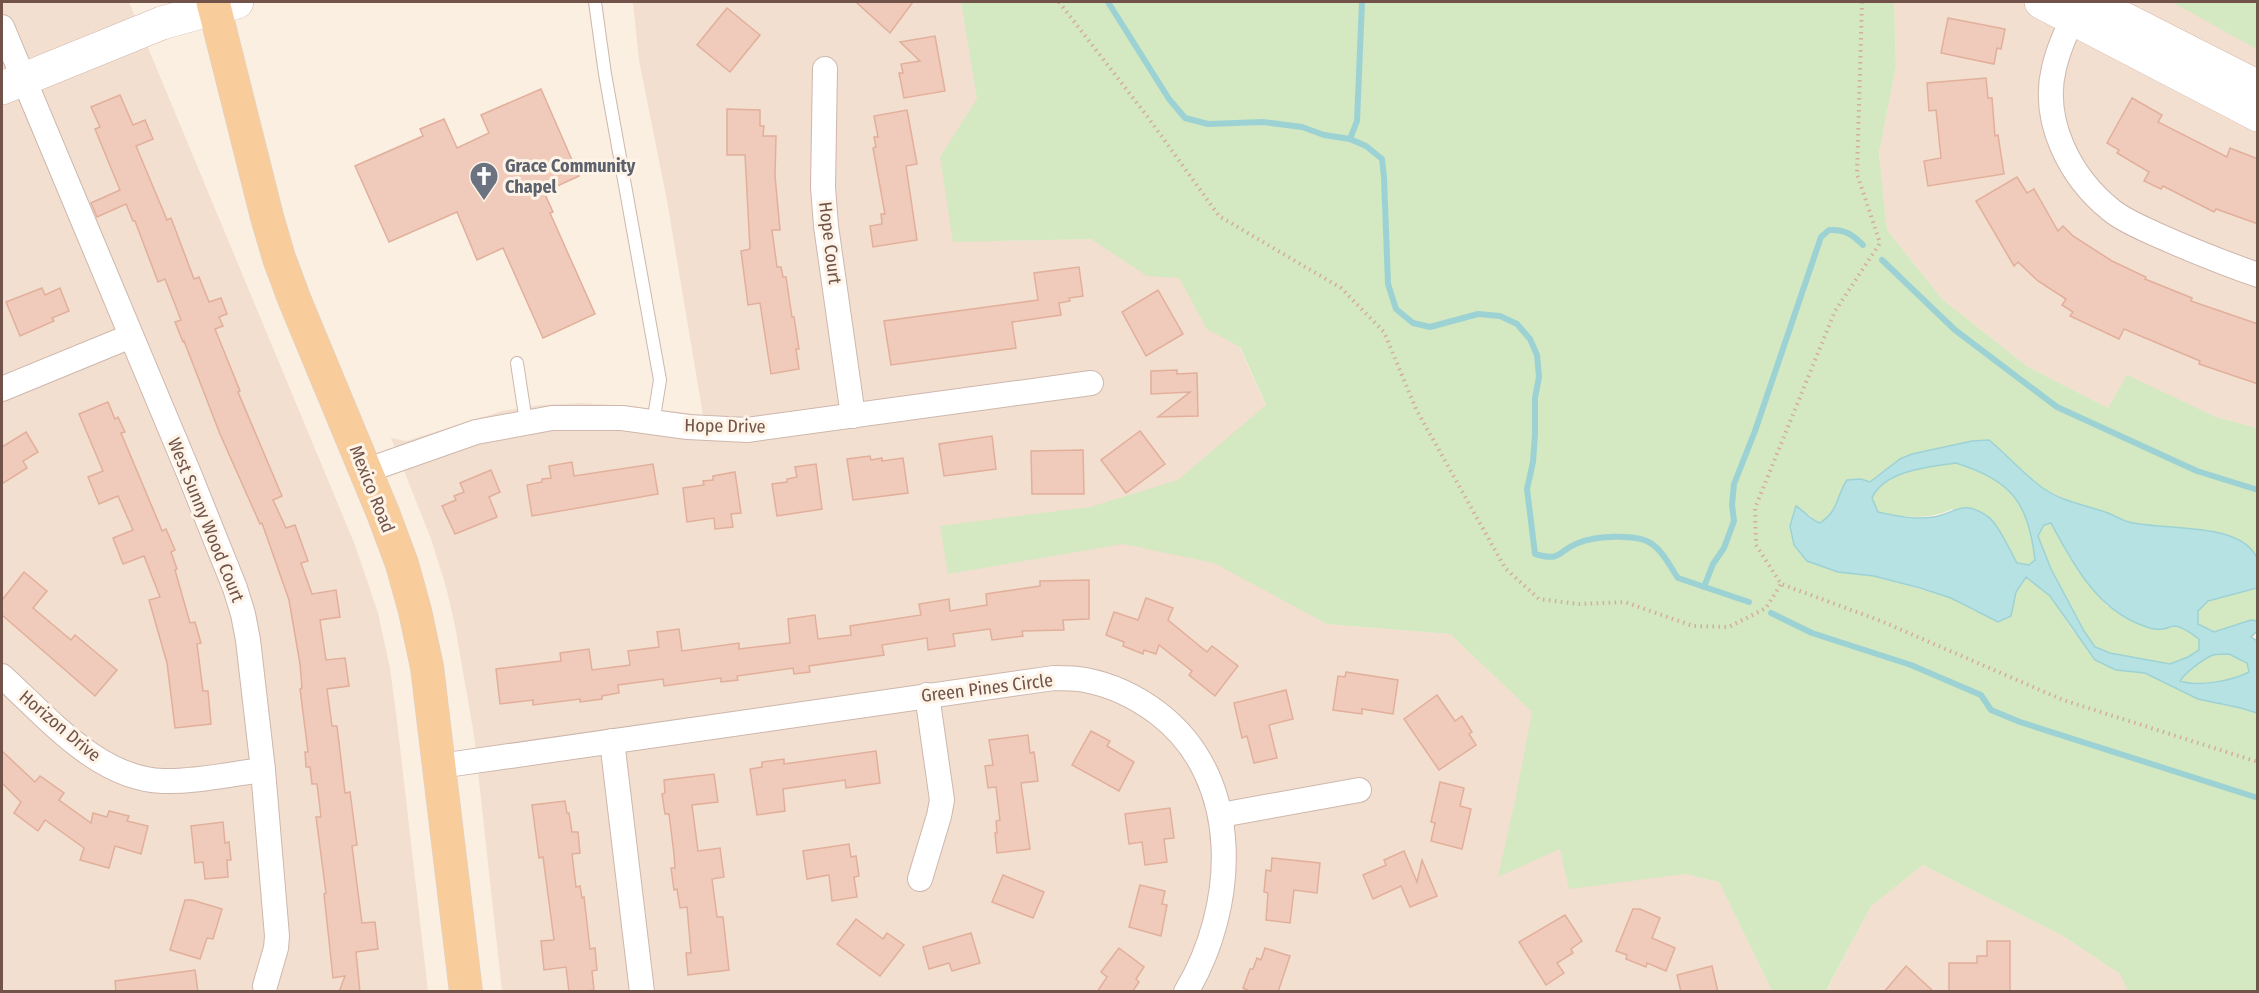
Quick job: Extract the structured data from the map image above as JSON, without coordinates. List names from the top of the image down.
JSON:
{
  "streets": {
    "main road": ["Mexico Road"],
    "street": [
      "Hope Court",
      "Hope Drive",
      "West Sunny Wood Court",
      "Green Pines Circle",
      "Horizon Drive"
    ]
  },
  "crossings": [
    ["Hope Court", "Hope Drive"],
    ["Hope Drive", "Mexico Road"],
    ["Mexico Road", "Green Pines Circle"],
    ["West Sunny Wood Court", "Horizon Drive"]
  ],
  "places": {
    "church": ["Grace Community Chapel"]
  }
}
